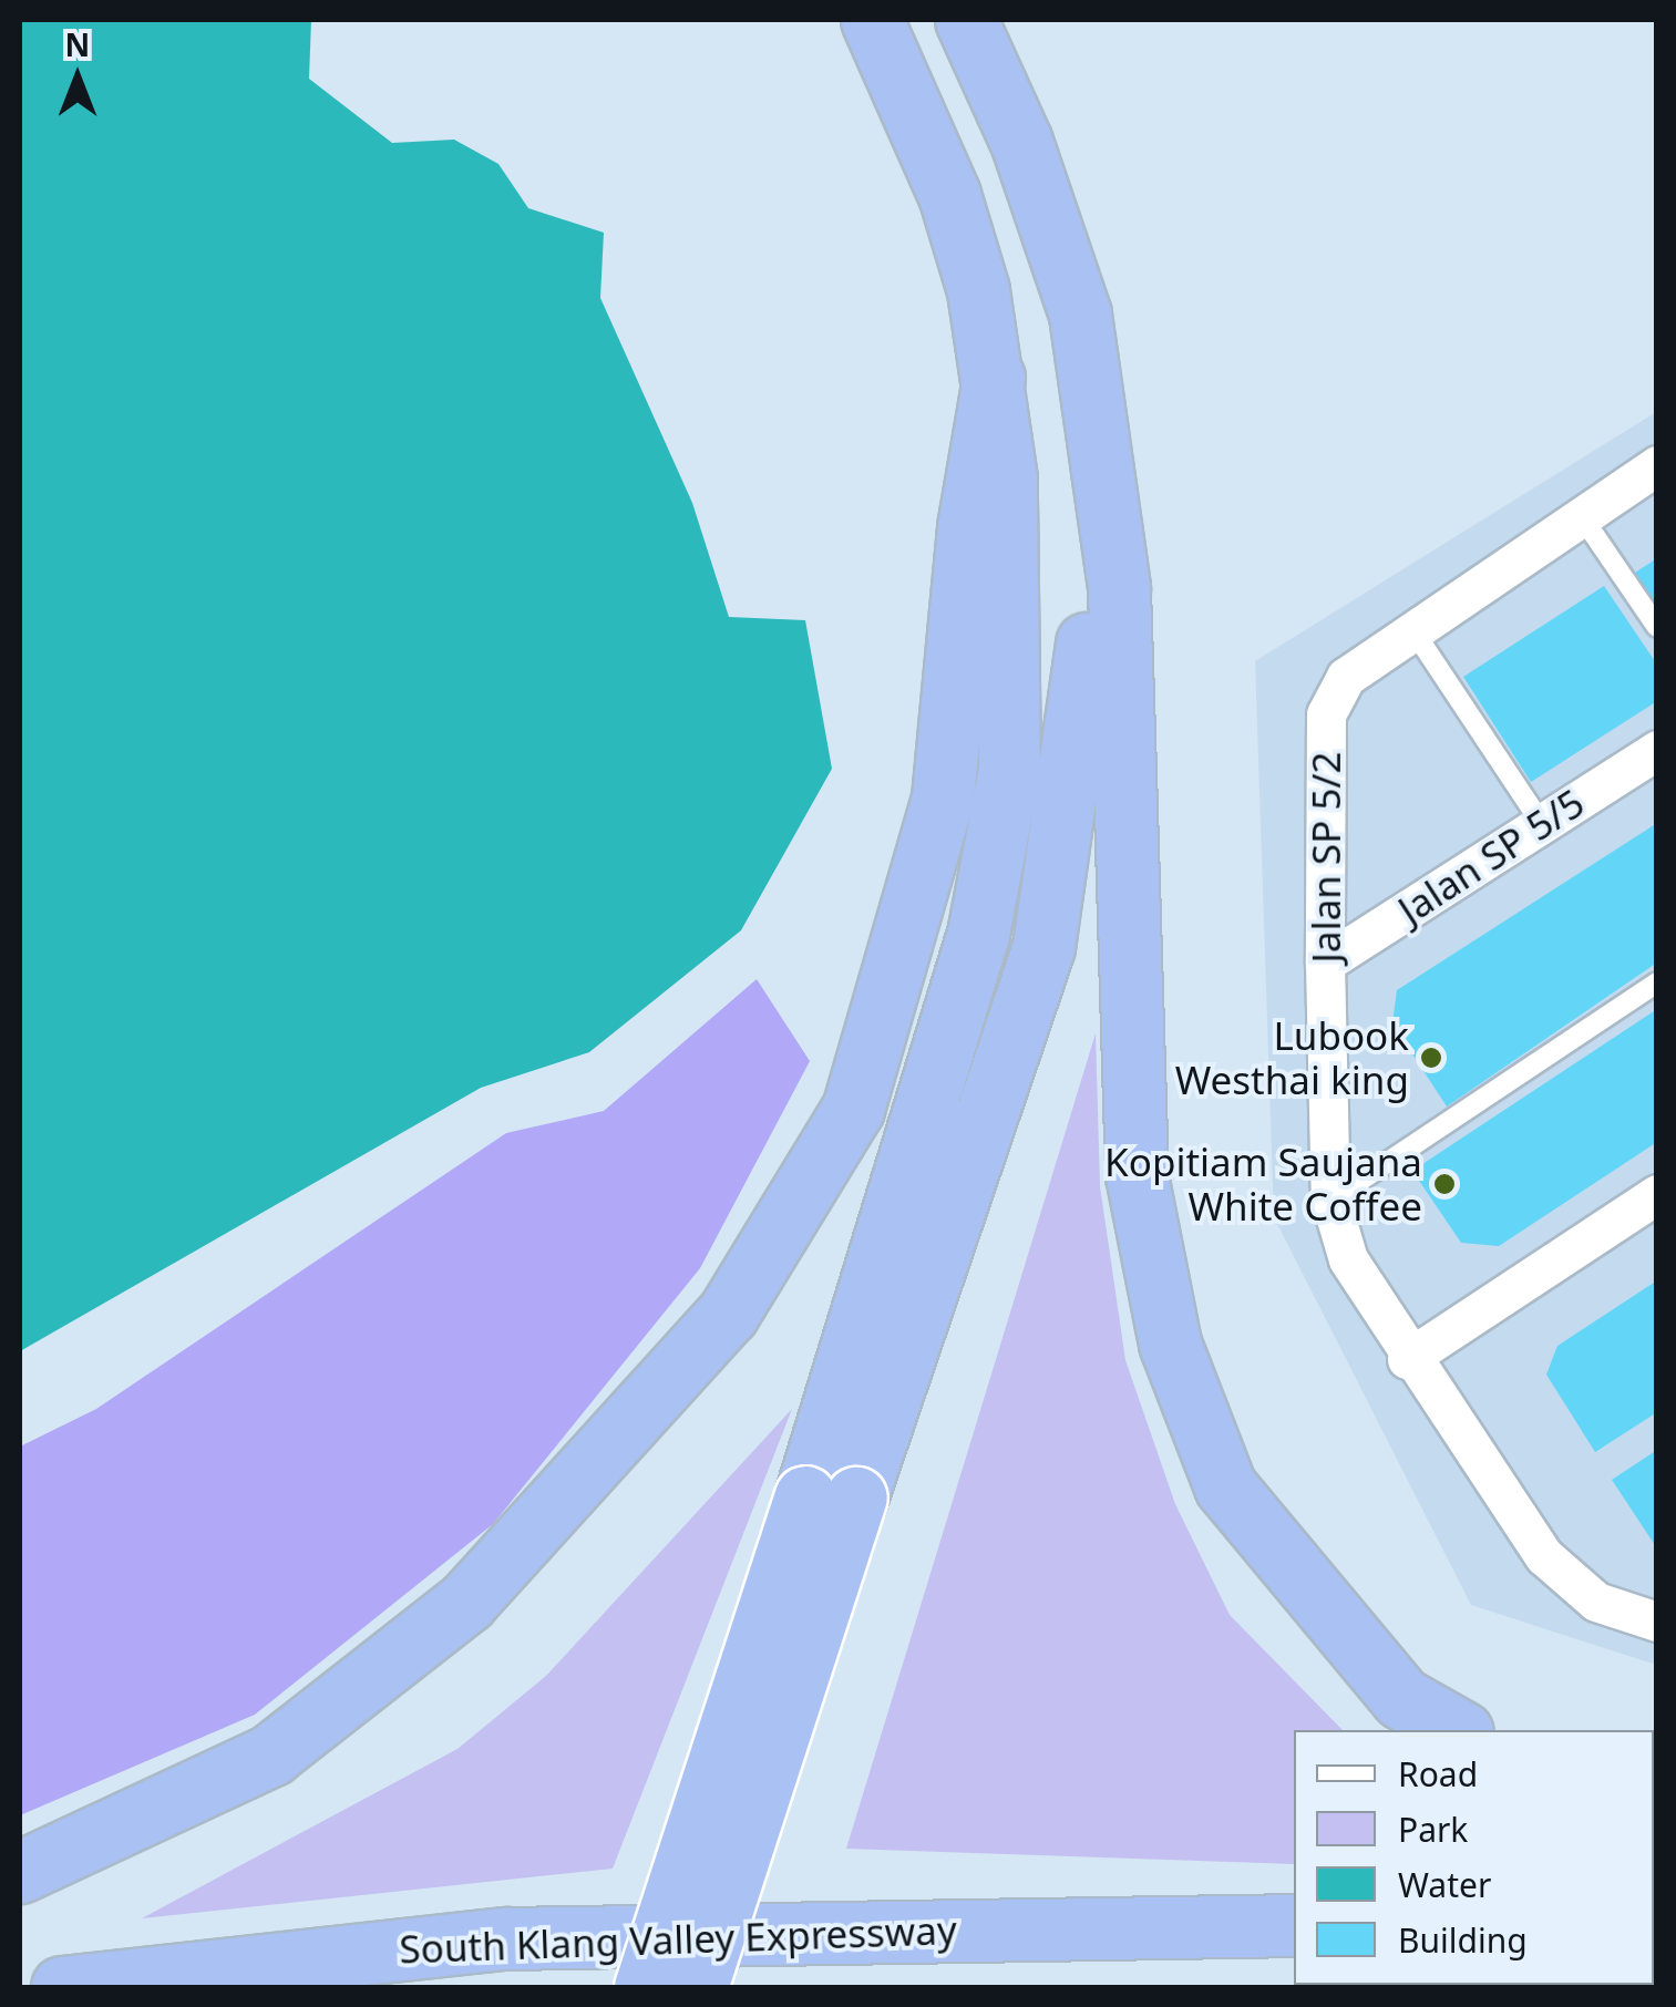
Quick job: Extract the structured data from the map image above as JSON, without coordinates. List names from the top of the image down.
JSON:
{
  "streets": {
    "highway": ["South Klang Valley Expressway"],
    "street": ["Jalan SP 5/5", "Jalan SP 5/2"]
  },
  "crossings": [
    ["Jalan SP 5/5", "Jalan SP 5/2"]
  ],
  "places": ["Lubook Westhai king", "Kopitiam Saujana White Coffee"],
  "legend": [
    "Road",
    "Park",
    "Water",
    "Building"
  ],
  "north": "top"
}
